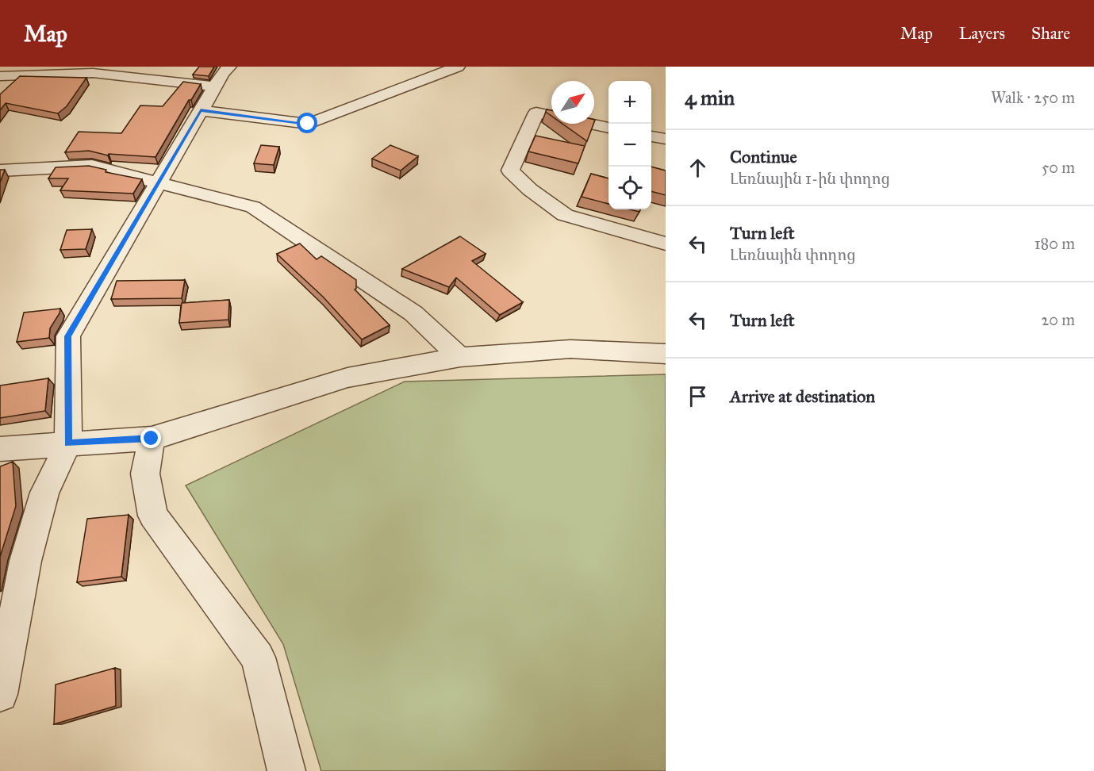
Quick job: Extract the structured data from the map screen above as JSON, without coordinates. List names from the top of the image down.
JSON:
{
  "north": "top right",
  "page": {
    "header": "Map",
    "nav": ["Map", "Layers", "Share"],
    "heading": ["4 min", "Walk · 250 m"],
    "map_buttons": ["+", "−"],
    "list": [
      ["Continue", "Լեռնային 1-ին փողոց", "50 m"],
      ["Turn left", "Լեռնային փողոց", "180 m"],
      ["Turn left", "20 m"],
      "Arrive at destination"
    ]
  }
}
